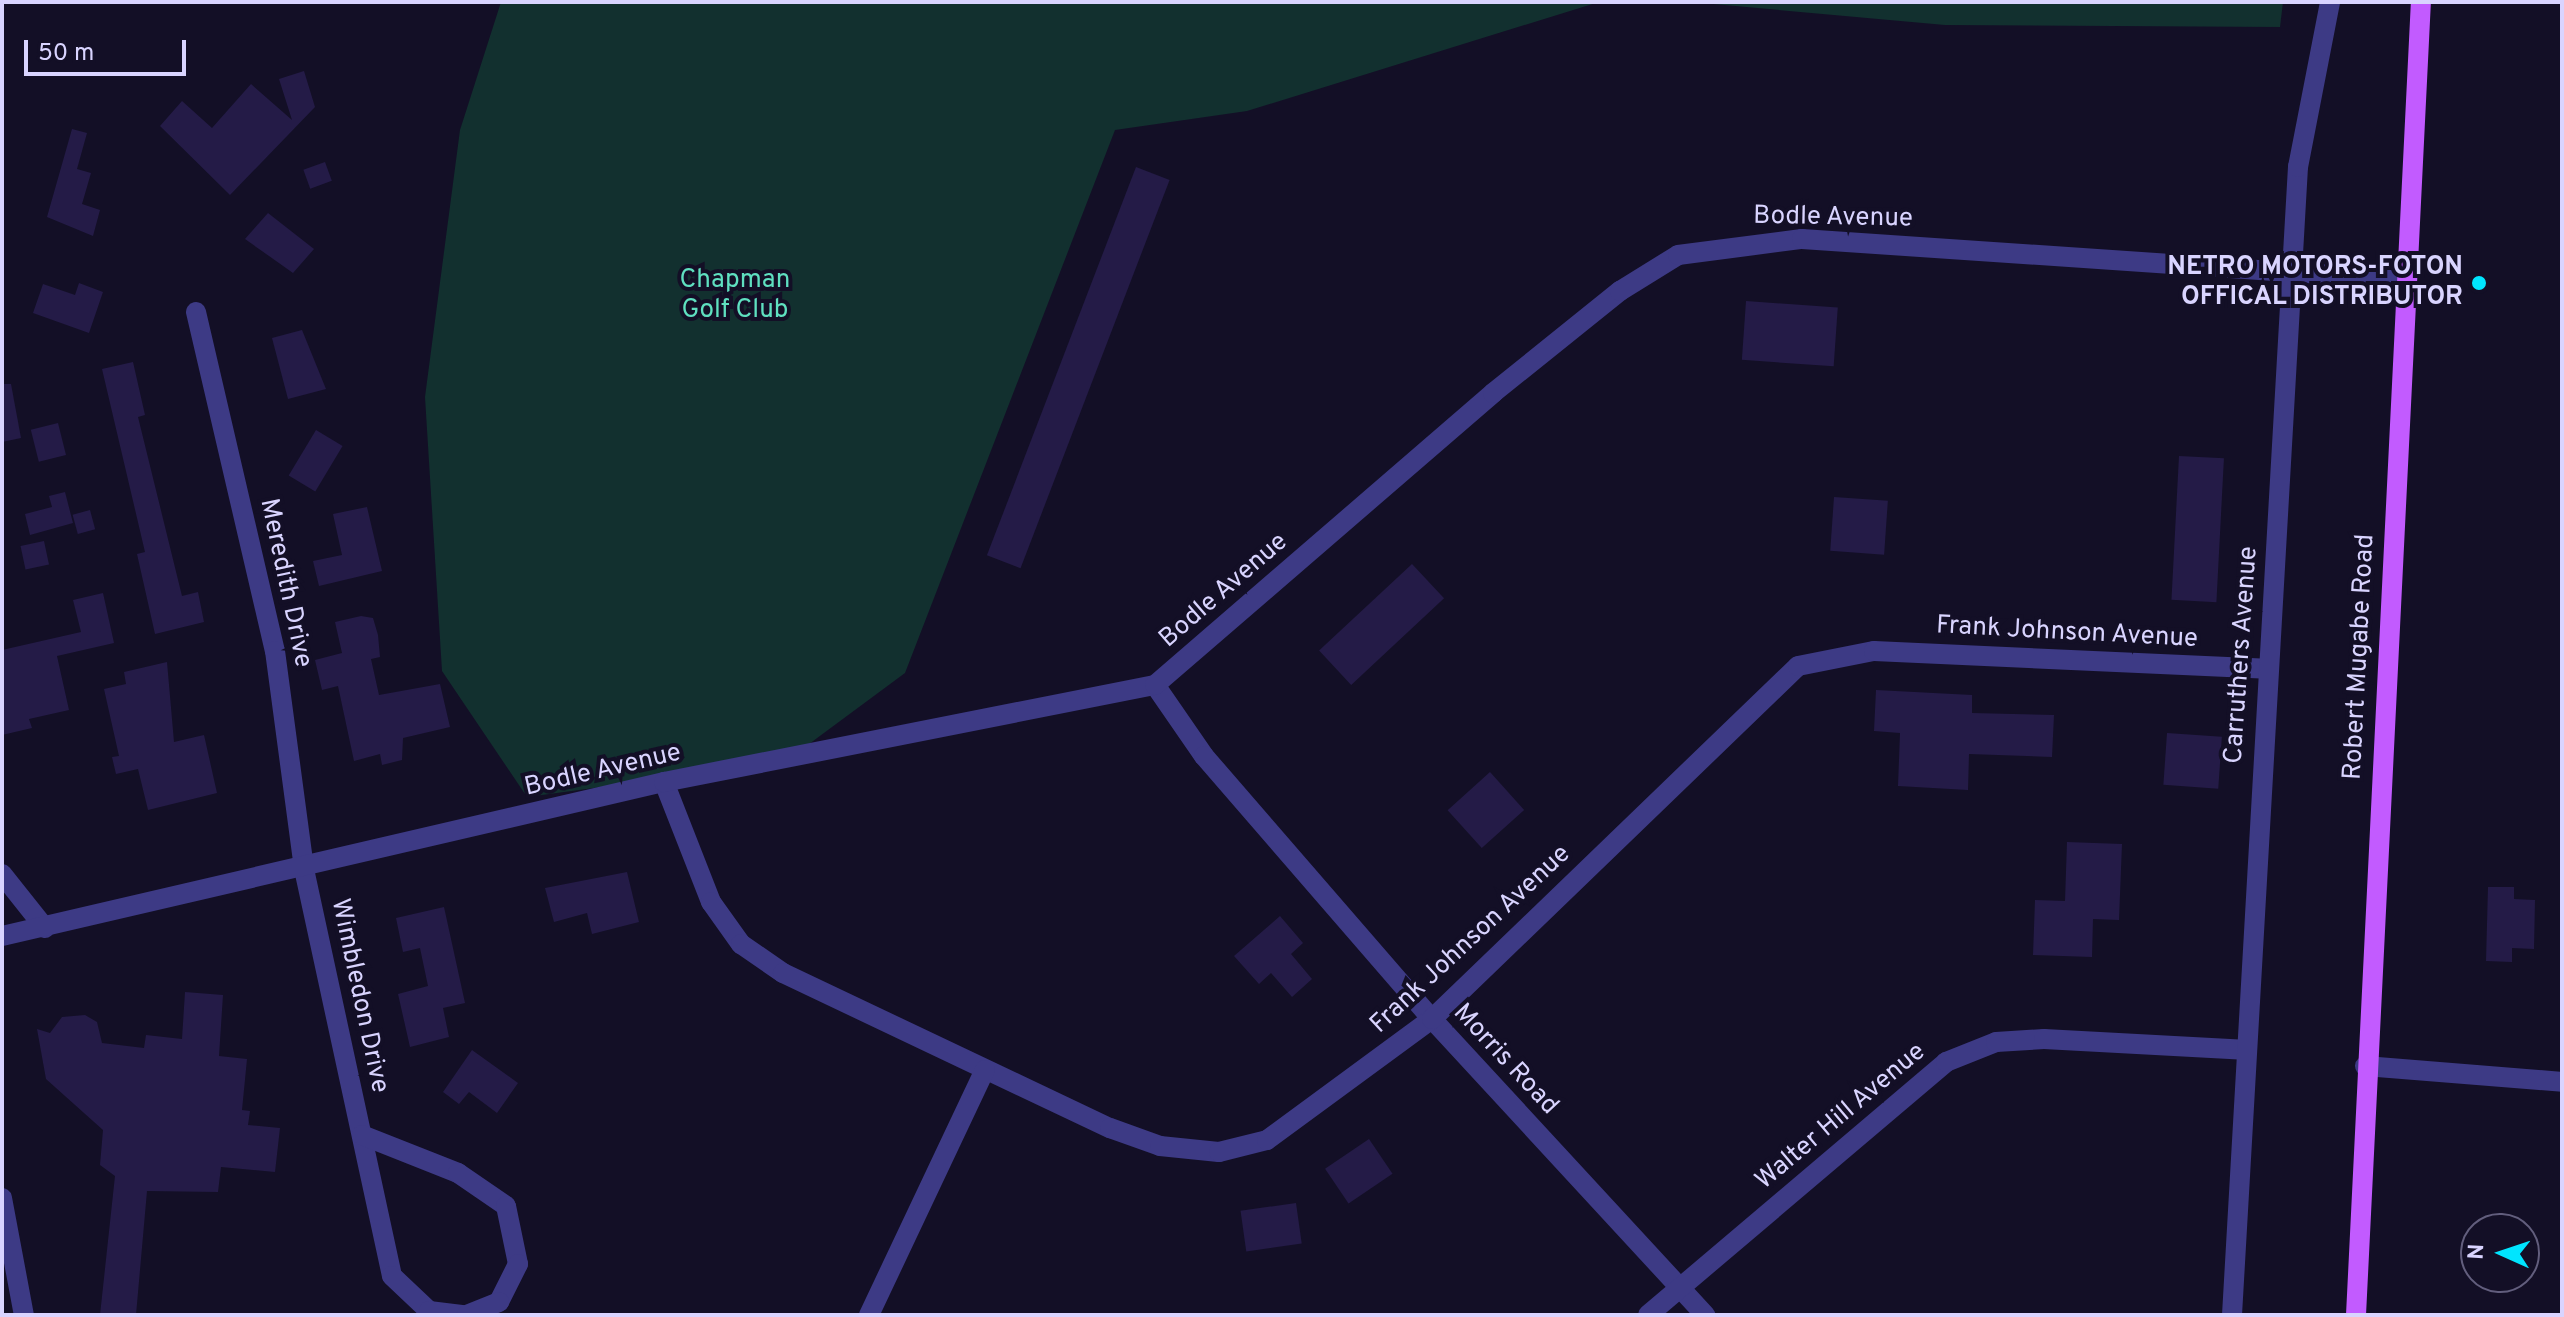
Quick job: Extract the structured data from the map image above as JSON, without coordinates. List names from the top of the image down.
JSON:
{
  "streets": {
    "main road": ["Robert Mugabe Road"],
    "street": [
      "Bodle Avenue",
      "Meredith Drive",
      "Frank Johnson Avenue",
      "Carruthers Avenue",
      "Wimbledon Drive",
      "Morris Road",
      "Walter Hill Avenue"
    ]
  },
  "crossings": [
    ["Bodle Avenue", "Meredith Drive"],
    ["Bodle Avenue", "Frank Johnson Avenue"],
    ["Bodle Avenue", "Carruthers Avenue"],
    ["Bodle Avenue", "Robert Mugabe Road"],
    ["Bodle Avenue", "Wimbledon Drive"],
    ["Bodle Avenue", "Morris Road"],
    ["Meredith Drive", "Wimbledon Drive"],
    ["Frank Johnson Avenue", "Carruthers Avenue"],
    ["Frank Johnson Avenue", "Morris Road"],
    ["Carruthers Avenue", "Walter Hill Avenue"],
    ["Morris Road", "Walter Hill Avenue"]
  ],
  "parks": ["Chapman Golf Club"],
  "places": ["NETRO MOTORS-FOTON OFFICAL DISTRIBUTOR"],
  "scale_bar": "50 m",
  "north": "left"
}
